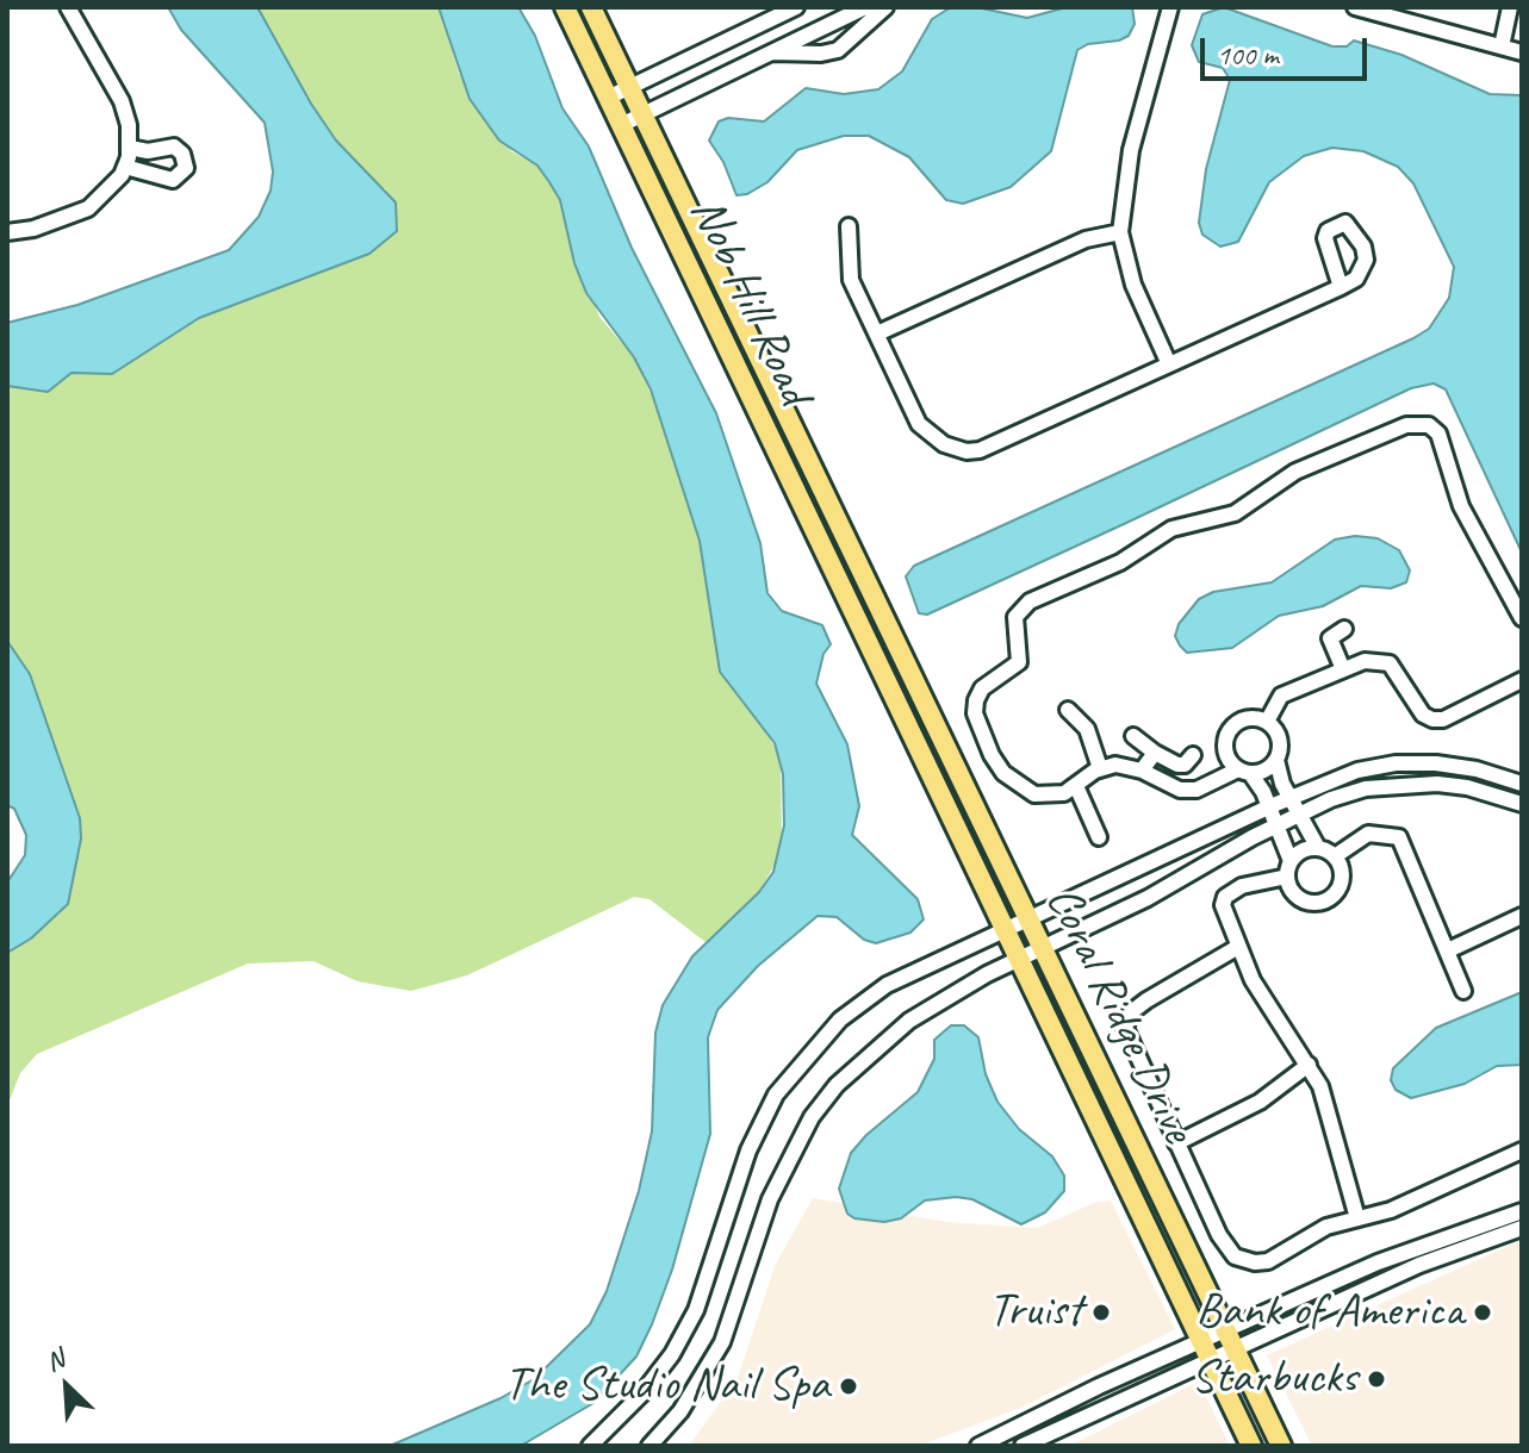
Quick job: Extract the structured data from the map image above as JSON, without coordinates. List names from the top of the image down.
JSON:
{
  "streets": {
    "main road": ["Nob Hill Road", "Coral Ridge Drive"]
  },
  "crossings": [
    ["Nob Hill Road", "Coral Ridge Drive"]
  ],
  "places": [
    "Truist",
    "Bank of America",
    "Starbucks",
    "The Studio Nail Spa"
  ],
  "scale_bar": "100 m",
  "north": "top left"
}
